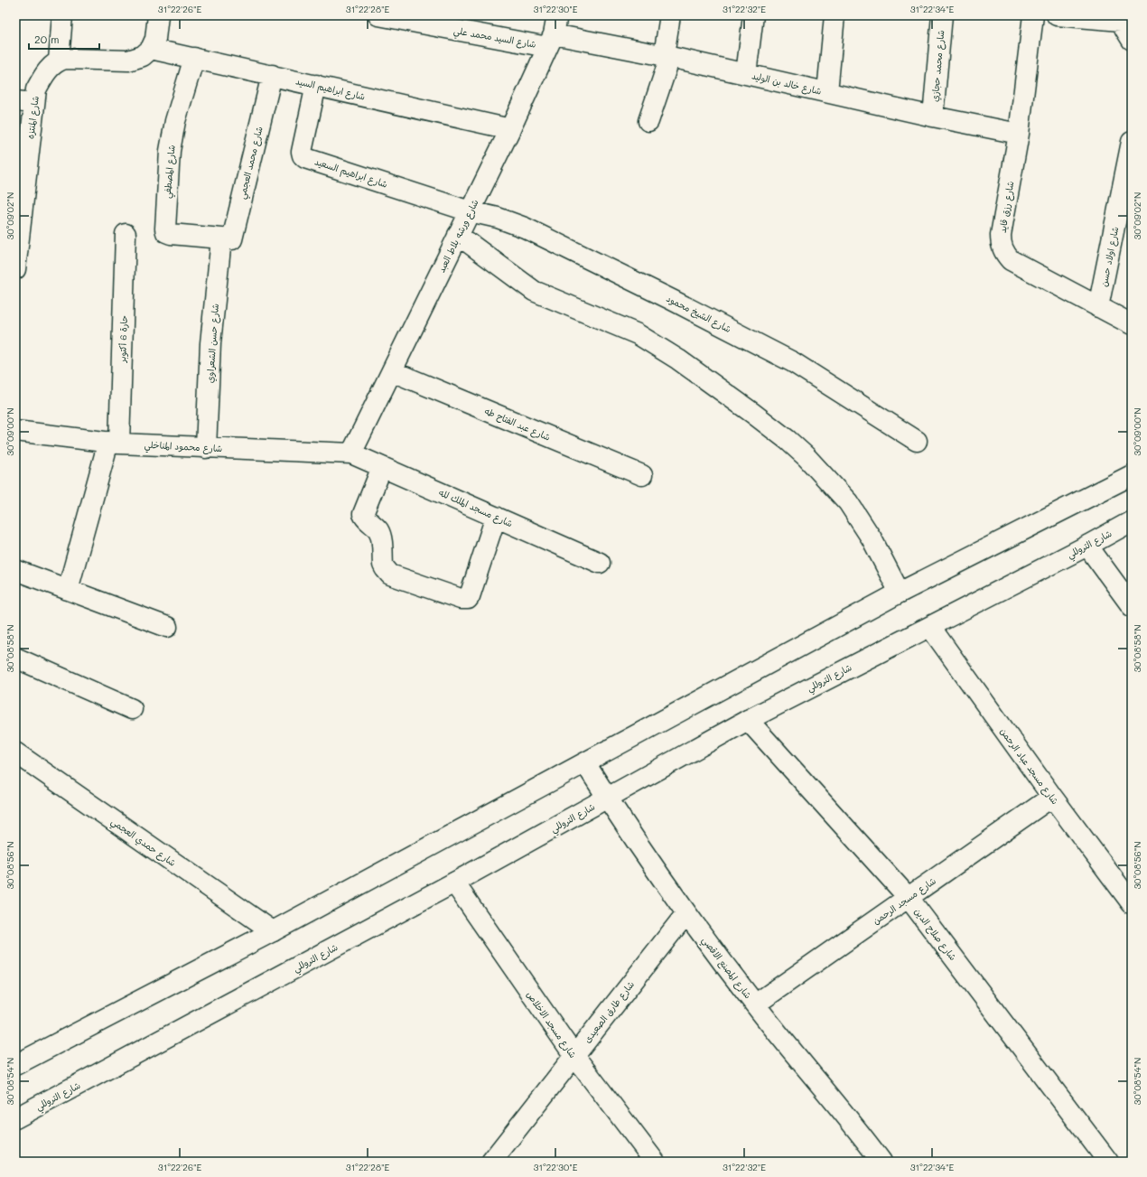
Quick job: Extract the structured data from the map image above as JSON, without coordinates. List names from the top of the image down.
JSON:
{
  "streets": {
    "street": [
      "شارع السيد محمد علي",
      "شارع محمد حجازي",
      "شارع خالد بن الوليد",
      "شارع ابراهيم السيد",
      "شارع المنتزه",
      "شارع محمد العجمي",
      "شارع المصطفي",
      "شارع ابراهيم السعيد",
      "شارع رزق قايد",
      "شارع ورشه بلاط العبد",
      "شارع اولاد حسن",
      "شارع الشيخ محمود",
      "حارة 6 أكتوبر",
      "شارع حسن الشعراوي",
      "شارع عبد الفتاح طه",
      "شارع محمود المناخلي",
      "شارع مسجد الملك لله",
      "شارع التروللي",
      "شارع مسجد عباد الرحمن",
      "شارع حمدي العجمي",
      "شارع مسجد الرحمن",
      "شارع صلاح الدين",
      "شارع المصنع الاقصي",
      "شارع طارق الصعيدى",
      "شارع مسجد الاخلاص"
    ]
  },
  "crossings": [
    ["شارع السيد محمد علي", "شارع خالد بن الوليد"],
    ["شارع السيد محمد علي", "شارع ورشه بلاط العبد"],
    ["شارع محمد حجازي", "شارع خالد بن الوليد"],
    ["شارع خالد بن الوليد", "شارع رزق قايد"],
    ["شارع خالد بن الوليد", "شارع ورشه بلاط العبد"],
    ["شارع ابراهيم السيد", "شارع محمد العجمي"],
    ["شارع ابراهيم السيد", "شارع المصطفي"],
    ["شارع ابراهيم السيد", "شارع ابراهيم السعيد"],
    ["شارع ابراهيم السيد", "شارع ورشه بلاط العبد"],
    ["شارع محمد العجمي", "شارع المصطفي"],
    ["شارع محمد العجمي", "شارع حسن الشعراوي"],
    ["شارع المصطفي", "شارع حسن الشعراوي"],
    ["شارع ابراهيم السعيد", "شارع ورشه بلاط العبد"],
    ["شارع ابراهيم السعيد", "شارع الشيخ محمود"],
    ["شارع رزق قايد", "شارع اولاد حسن"],
    ["شارع ورشه بلاط العبد", "شارع الشيخ محمود"],
    ["شارع ورشه بلاط العبد", "شارع عبد الفتاح طه"],
    ["شارع ورشه بلاط العبد", "شارع محمود المناخلي"],
    ["شارع ورشه بلاط العبد", "شارع مسجد الملك لله"],
    ["حارة 6 أكتوبر", "شارع محمود المناخلي"],
    ["شارع حسن الشعراوي", "شارع محمود المناخلي"],
    ["شارع محمود المناخلي", "شارع مسجد الملك لله"],
    ["شارع التروللي", "شارع مسجد عباد الرحمن"],
    ["شارع التروللي", "شارع صلاح الدين"],
    ["شارع التروللي", "شارع المصنع الاقصي"],
    ["شارع التروللي", "شارع مسجد الاخلاص"],
    ["شارع مسجد عباد الرحمن", "شارع مسجد الرحمن"],
    ["شارع مسجد الرحمن", "شارع صلاح الدين"],
    ["شارع مسجد الرحمن", "شارع المصنع الاقصي"],
    ["شارع المصنع الاقصي", "شارع طارق الصعيدى"],
    ["شارع طارق الصعيدى", "شارع مسجد الاخلاص"]
  ],
  "scale_bar": "20 m",
  "coordinates": [
    "31°22'26\"E",
    "31°22'28\"E",
    "31°22'30\"E",
    "31°22'32\"E",
    "31°22'34\"E",
    "30°09'02\"N",
    "30°09'00\"N",
    "30°08'58\"N",
    "30°08'56\"N",
    "30°08'54\"N"
  ]
}
